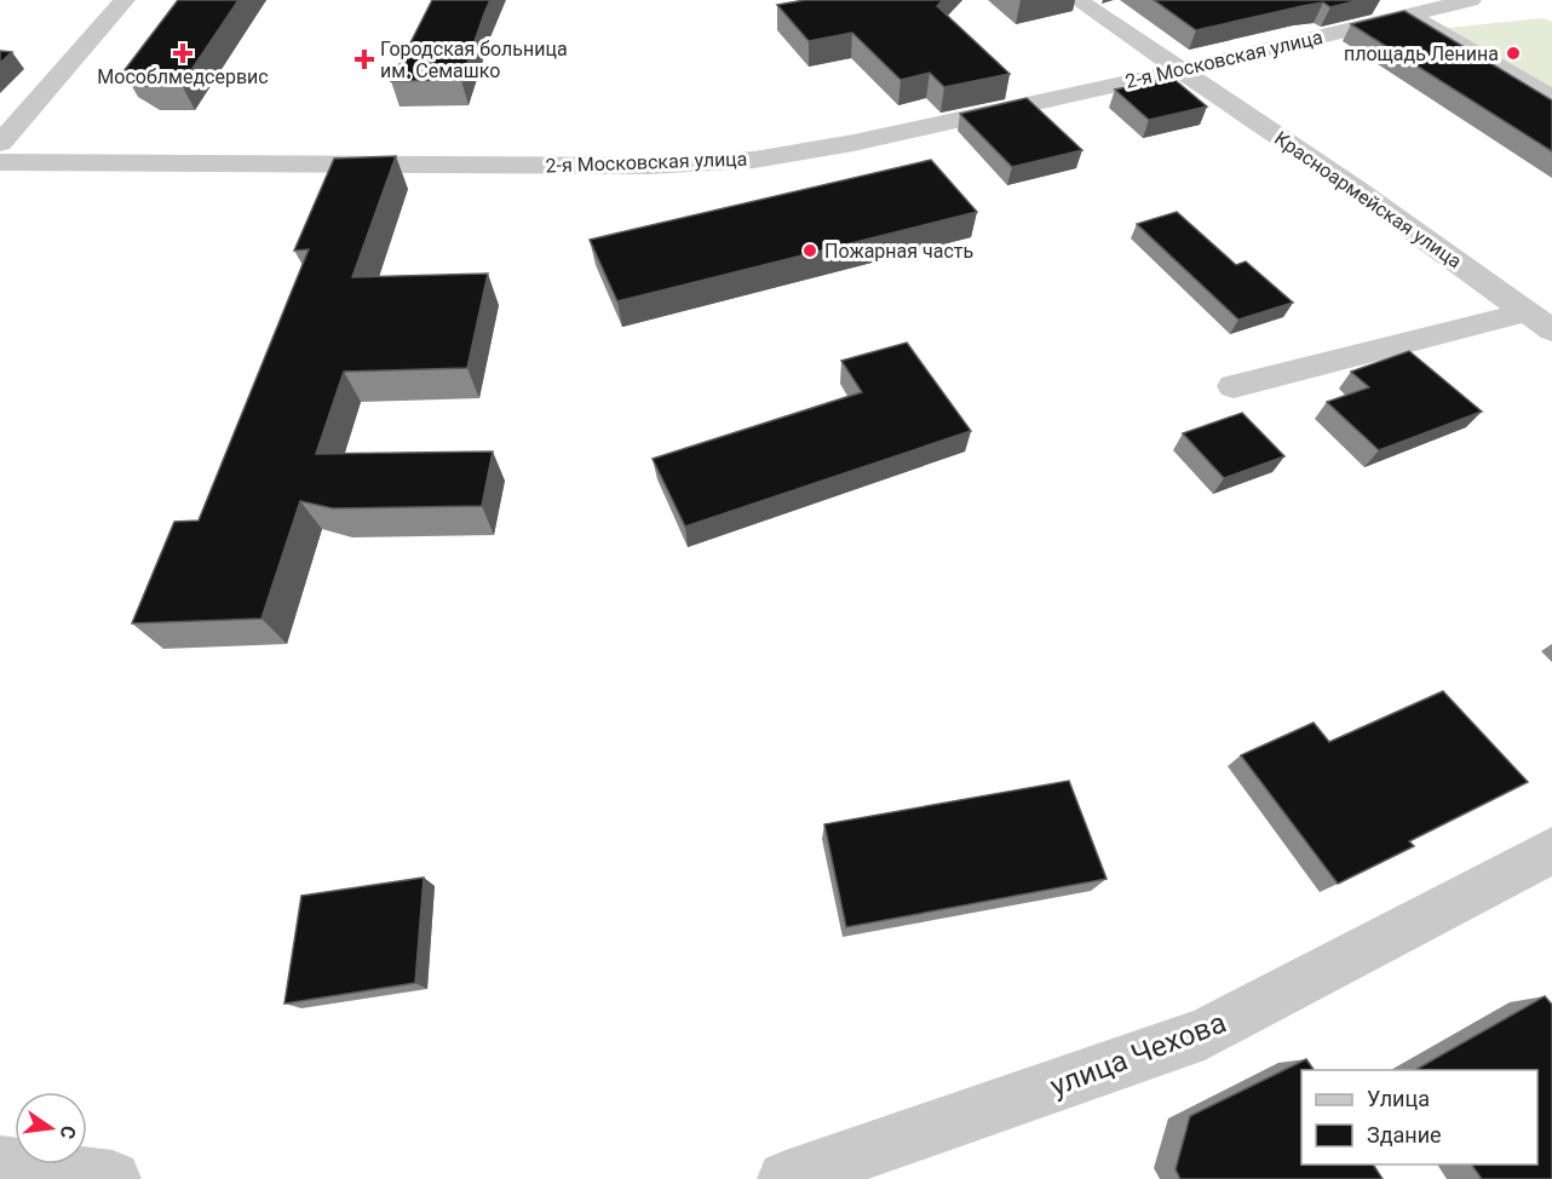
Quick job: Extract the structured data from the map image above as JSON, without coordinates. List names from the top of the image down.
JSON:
{
  "streets": {
    "street": ["2-я Московская улица", "Красноармейская улица", "улица Чехова"]
  },
  "crossings": [
    ["2-я Московская улица", "Красноармейская улица"]
  ],
  "places": {
    "health": ["Мособлмедсервис", "Городская больница им. Семашко"],
    "other": ["площадь Ленина", "Пожарная часть"]
  },
  "legend": ["Улица", "Здание"],
  "north": "right"
}
